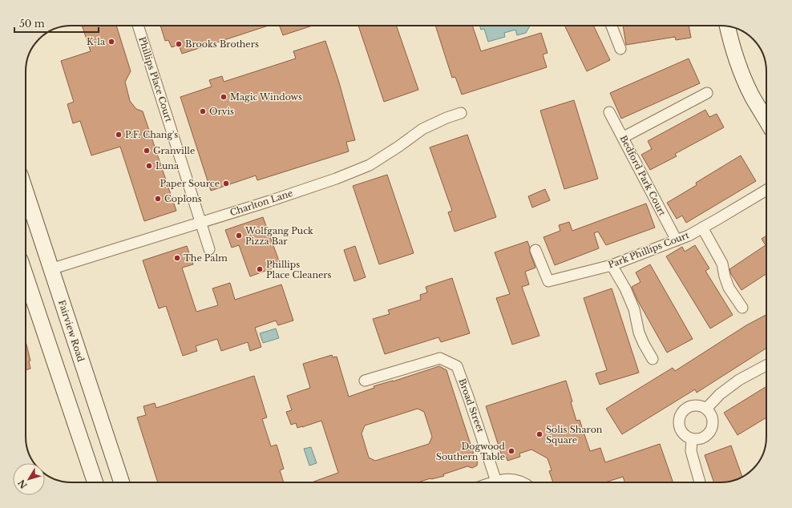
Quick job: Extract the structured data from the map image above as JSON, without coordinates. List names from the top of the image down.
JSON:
{
  "streets": {
    "main road": ["Fairview Road"],
    "street": [
      "Phillips Place Court",
      "Bedford Park Court",
      "Charlton Lane",
      "Park Phillips Court",
      "Broad Street"
    ]
  },
  "crossings": [
    ["Phillips Place Court", "Charlton Lane"],
    ["Bedford Park Court", "Park Phillips Court"],
    ["Charlton Lane", "Fairview Road"]
  ],
  "places": [
    "K-la",
    "Brooks Brothers",
    "Magic Windows",
    "Orvis",
    "P.F. Chang's",
    "Granville",
    "Luna",
    "Paper Source",
    "Coplons",
    "Wolfgang Puck Pizza Bar",
    "The Palm",
    "Phillips Place Cleaners",
    "Solis Sharon Square",
    "Dogwood Southern Table"
  ],
  "scale_bar": "50 m",
  "north": "bottom left"
}
